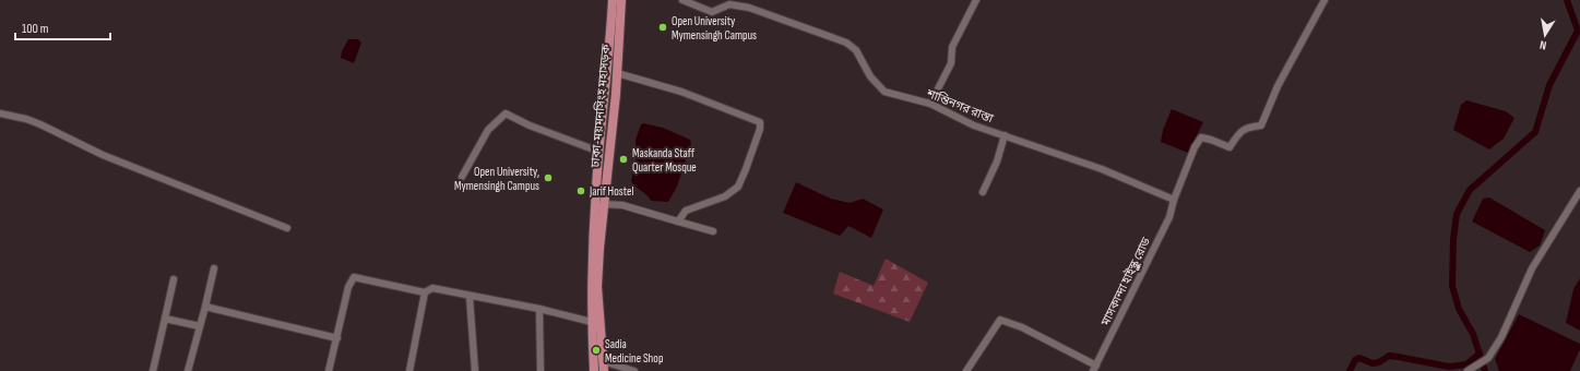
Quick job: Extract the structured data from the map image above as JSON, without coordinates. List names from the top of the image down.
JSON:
{
  "streets": {
    "main road": ["ঢাকা-ময়মনসিংহ মহাসড়ক"],
    "street": ["শান্তিনগর রাস্তা", "মাসকান্দা হাইস্কুল রোড"]
  },
  "crossings": [
    ["শান্তিনগর রাস্তা", "মাসকান্দা হাইস্কুল রোড"]
  ],
  "places": [
    "Open University Mymensingh Campus",
    "Maskanda Staff Quarter Mosque",
    "Open University, Mymensingh Campus",
    "Jarif Hostel",
    "Sadia Medicine Shop"
  ],
  "scale_bar": "100 m",
  "north": "bottom"
}
